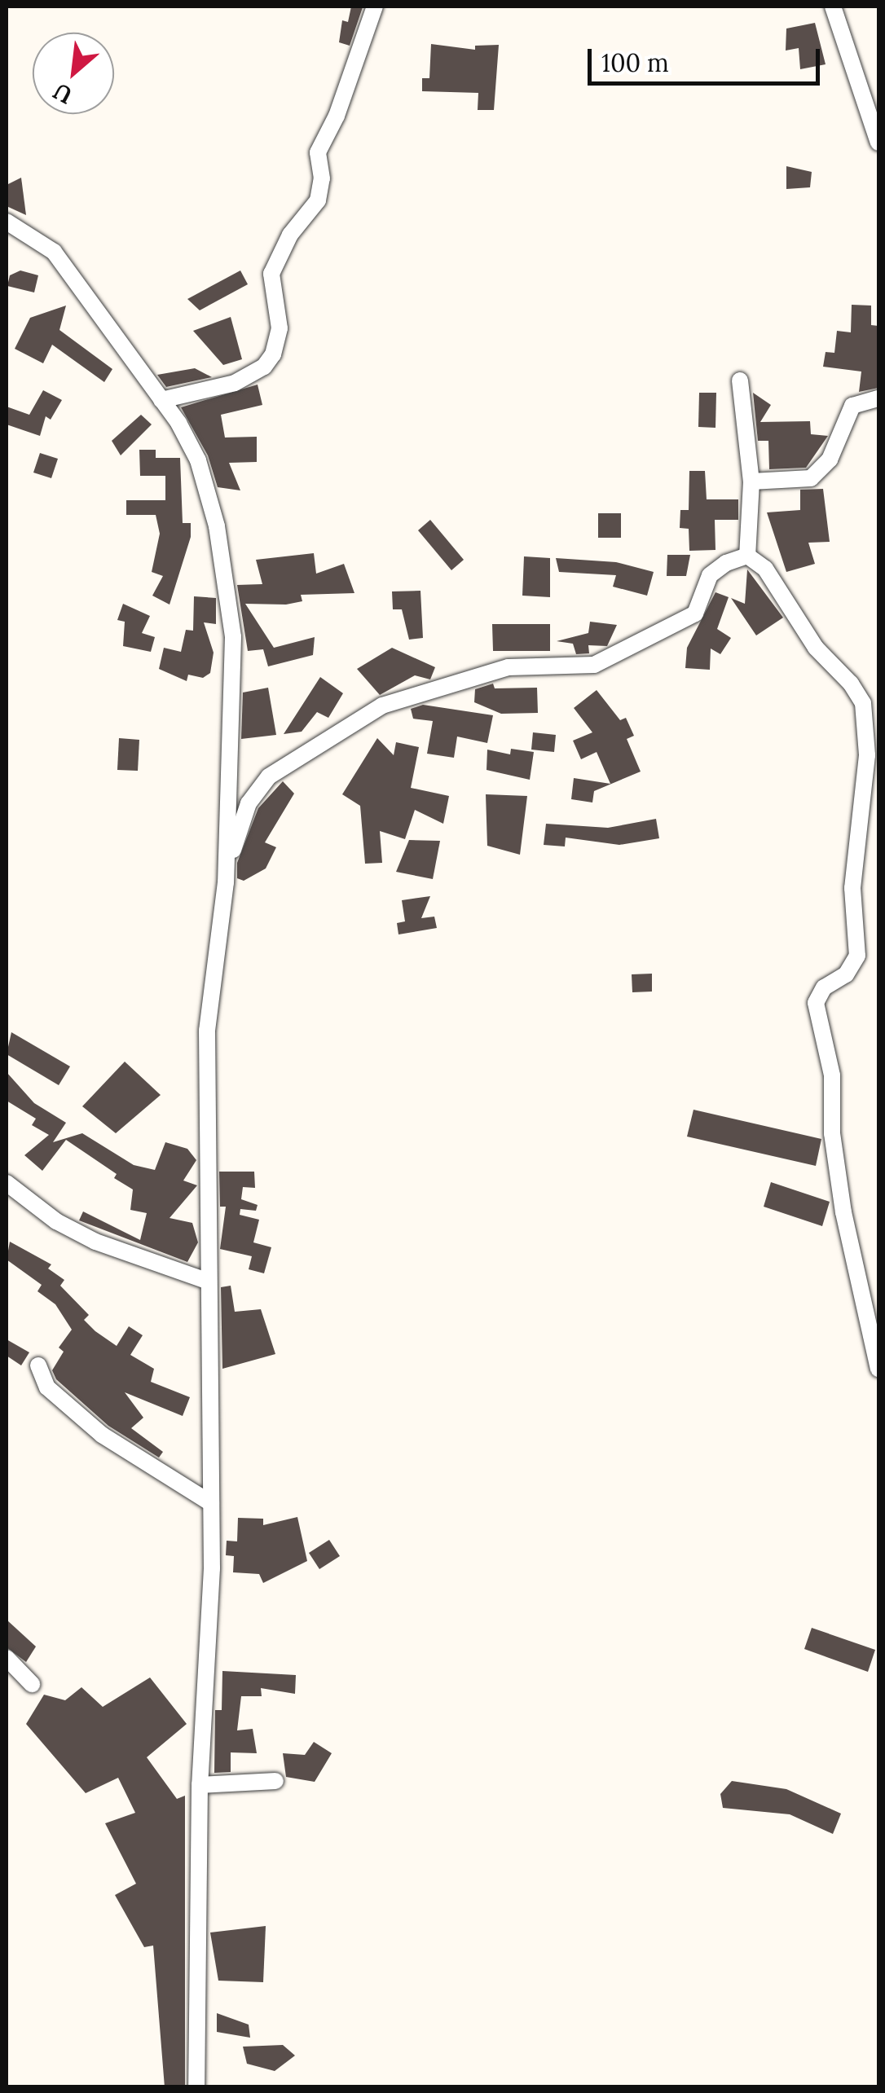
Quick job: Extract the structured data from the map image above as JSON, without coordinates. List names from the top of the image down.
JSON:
{
  "scale_bar": "100 m",
  "north": "bottom left"
}
